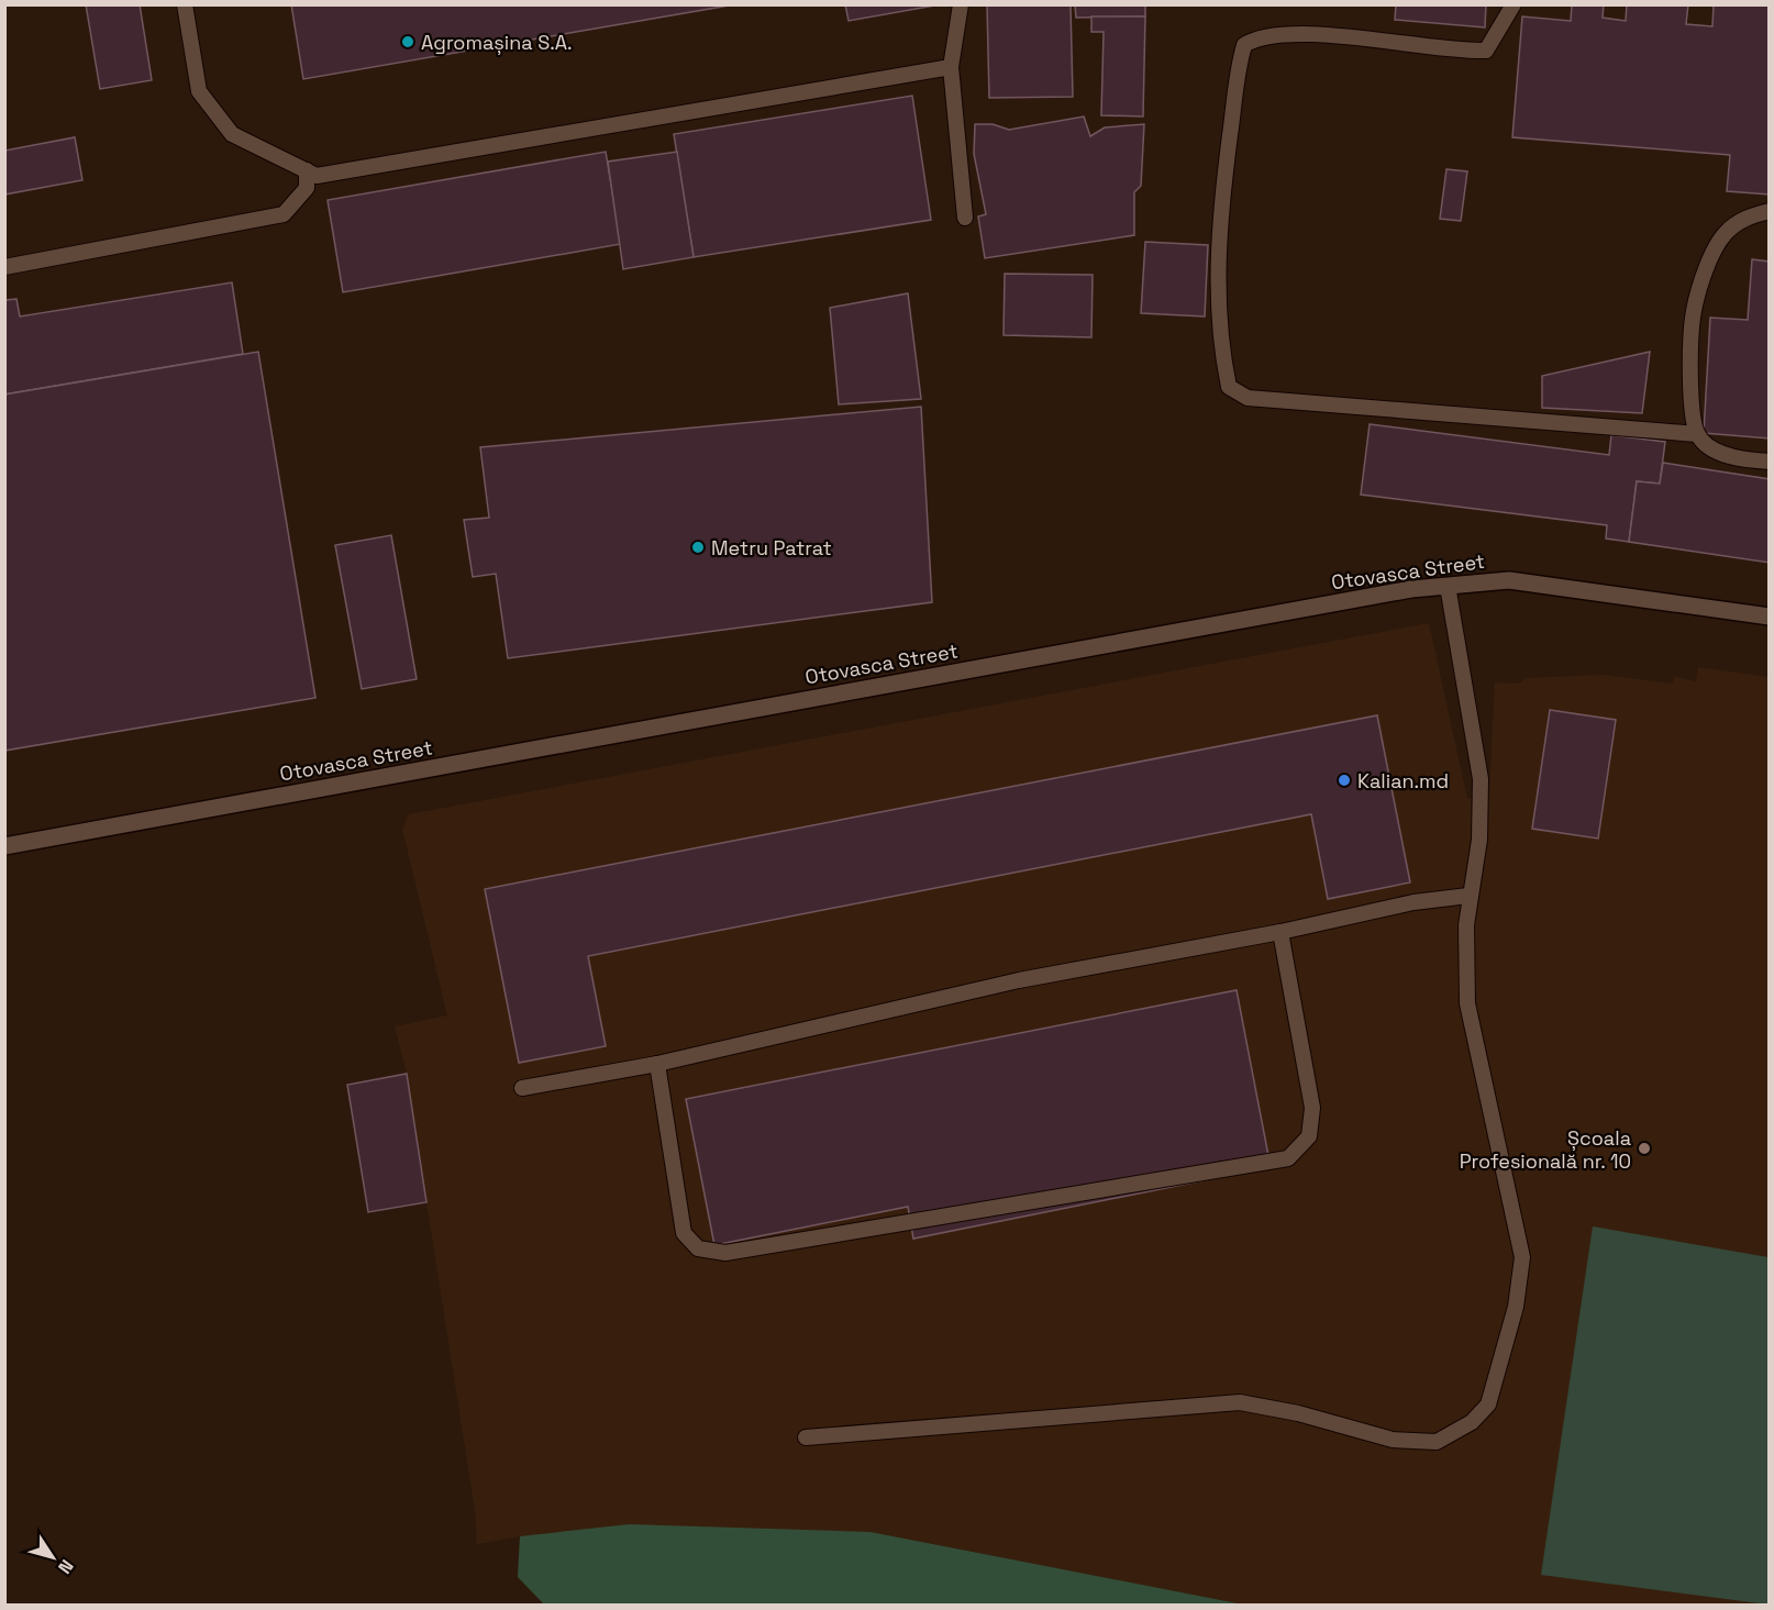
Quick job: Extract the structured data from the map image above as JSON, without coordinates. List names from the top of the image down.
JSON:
{
  "streets": {
    "street": ["Otovasca Street"]
  },
  "places": [
    "Agromașina S.A.",
    "Metru Patrat",
    "Kalian.md",
    "Școala Profesională nr. 10"
  ],
  "north": "bottom right"
}
